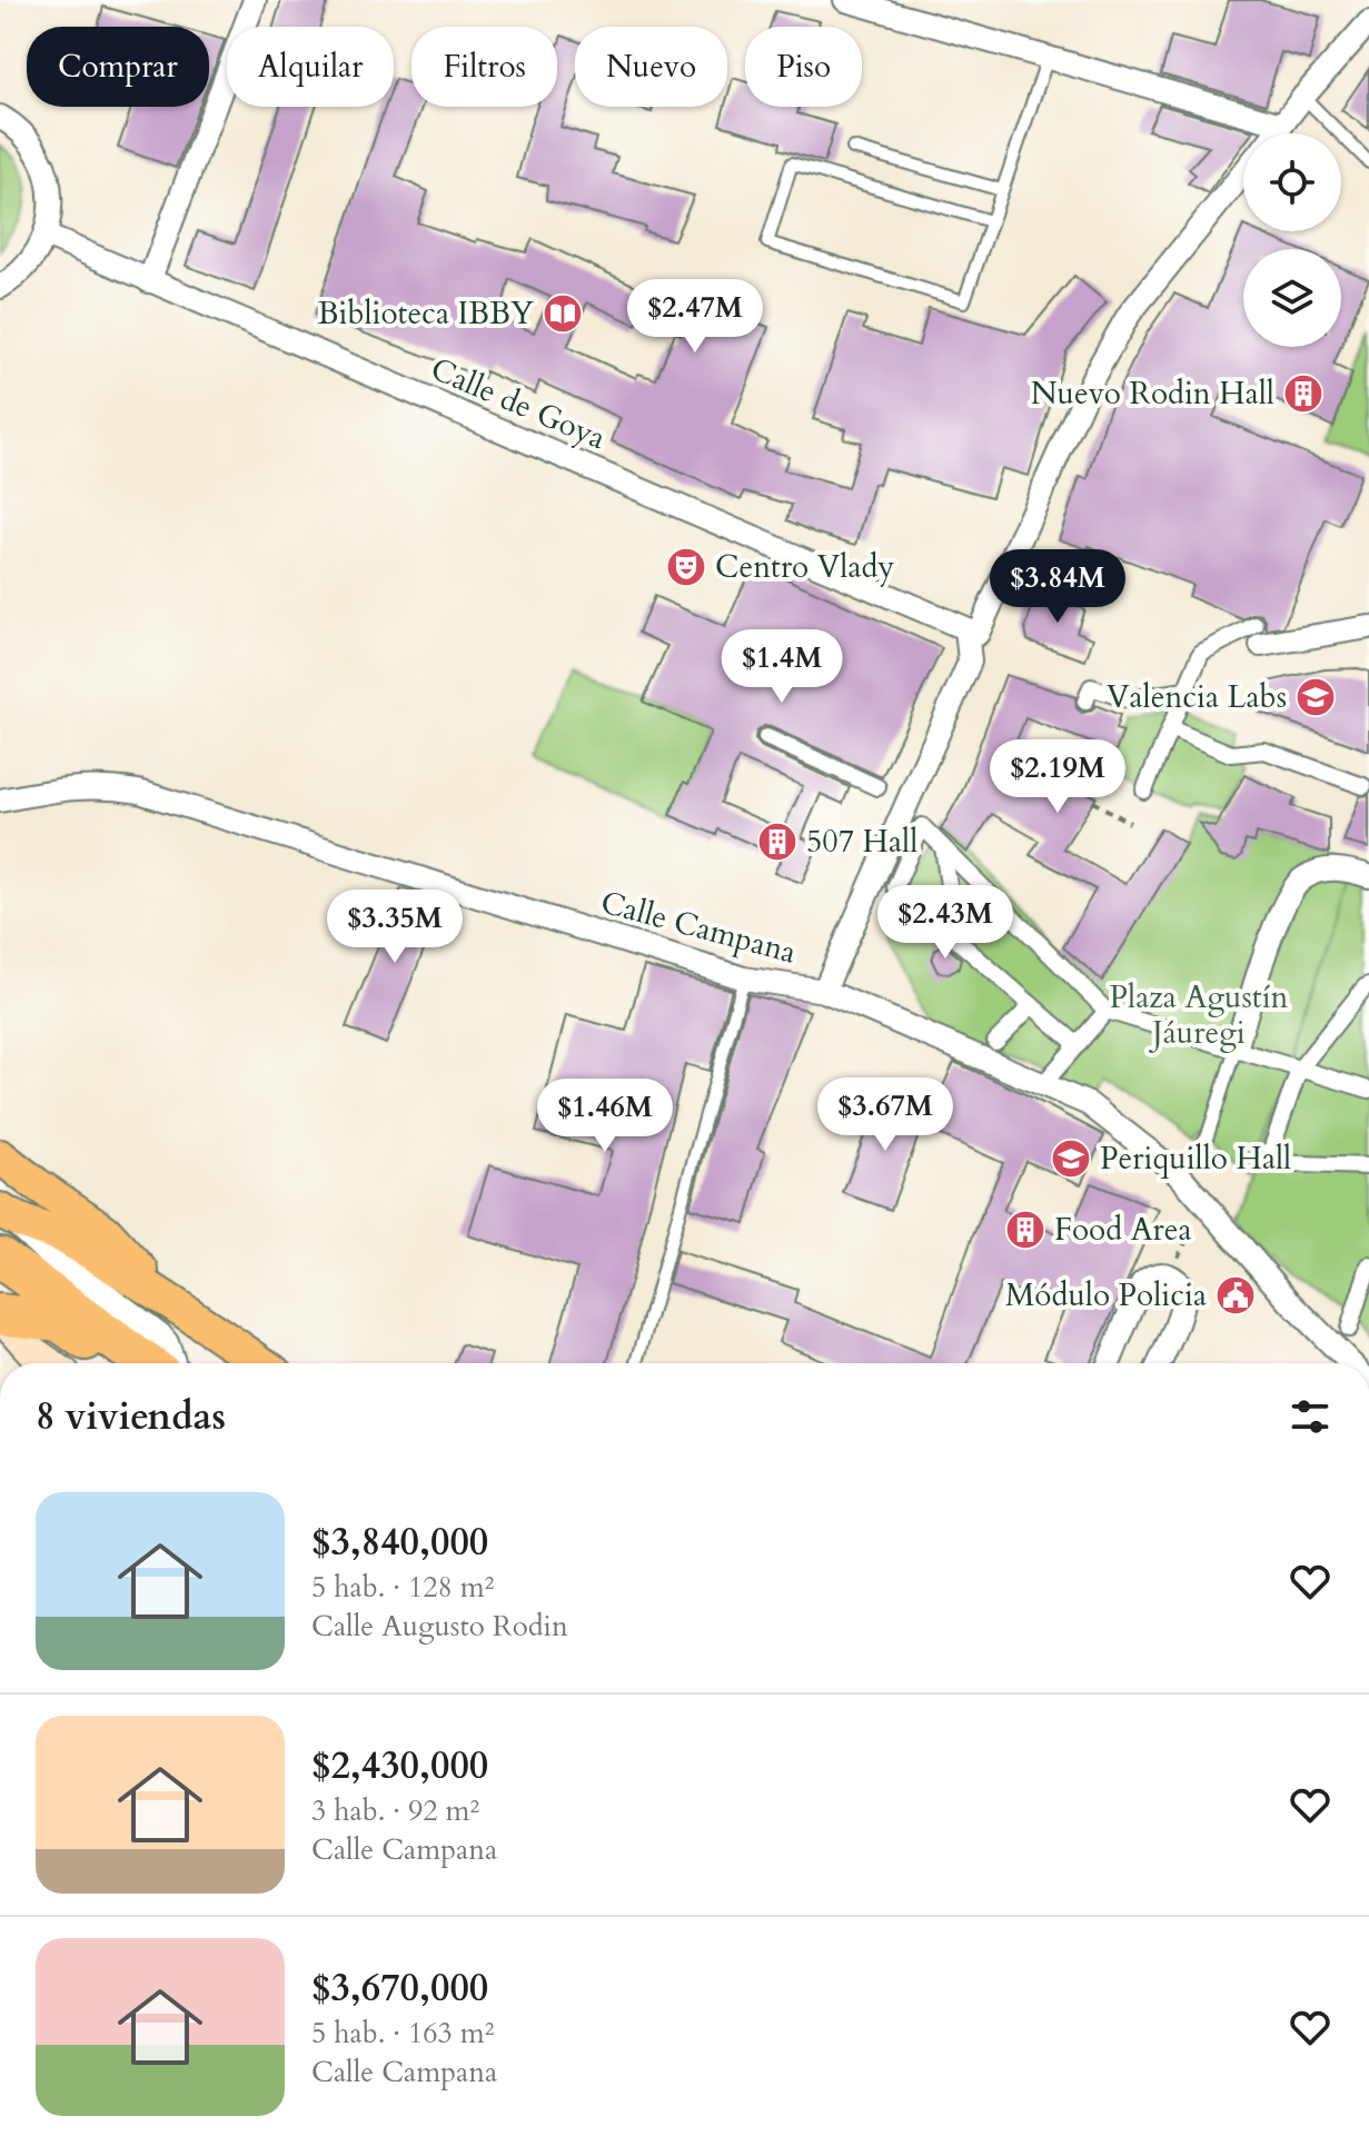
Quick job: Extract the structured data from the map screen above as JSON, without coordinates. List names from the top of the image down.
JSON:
{
  "streets": {
    "street": ["Calle de Goya", "Calle Campana"]
  },
  "parks": ["Plaza Agustín Jáuregi"],
  "places": {
    "library": ["Biblioteca IBBY"],
    "building": ["Nuevo Rodin Hall", "507 Hall", "Food Area"],
    "theatre": ["Centro Vlady"],
    "school or university": ["Valencia Labs", "Periquillo Hall"],
    "public building": ["Módulo Policia"]
  },
  "page": {
    "chip": [
      "Comprar",
      "Alquilar",
      "Filtros",
      "Nuevo",
      "Piso"
    ],
    "price": [
      "$2.47M",
      "$3.84M",
      "$1.4M",
      "$2.19M",
      "$2.43M",
      "$3.35M",
      "$3.67M",
      "$1.46M"
    ],
    "heading": "8 viviendas",
    "list": [
      {
        "name": "$3,840,000",
        "note": "5 hab. · 128 m² · Calle Augusto Rodin"
      },
      {
        "name": "$2,430,000",
        "note": "3 hab. · 92 m² · Calle Campana"
      },
      {
        "name": "$3,670,000",
        "note": "5 hab. · 163 m² · Calle Campana"
      }
    ]
  }
}
